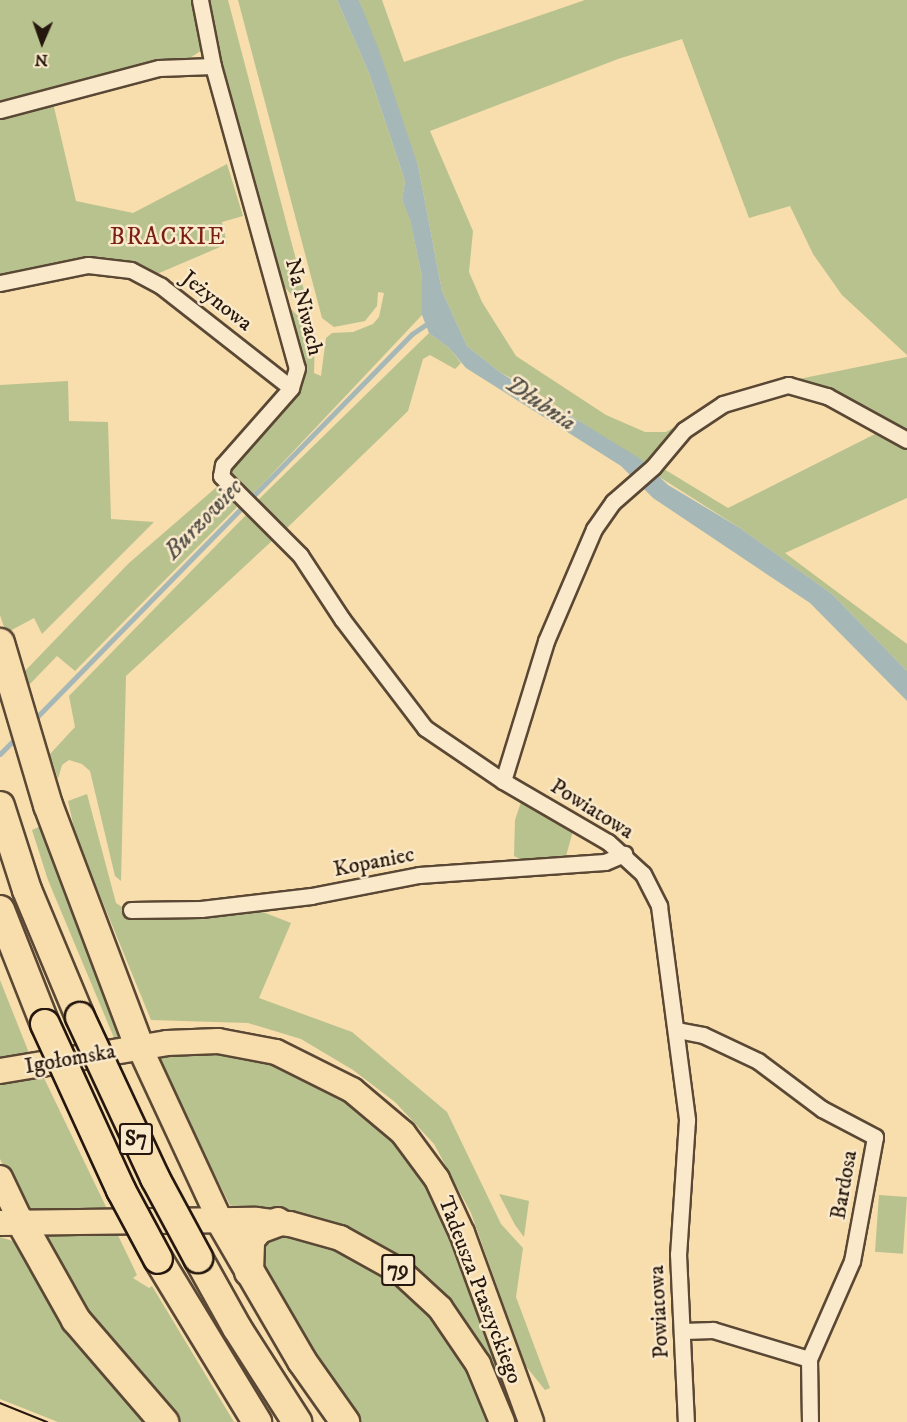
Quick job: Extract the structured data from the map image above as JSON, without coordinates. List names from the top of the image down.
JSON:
{
  "streets": {
    "highway": ["S7"],
    "main road": ["Igołomska", "79", "Tadeusza Ptaszyckiego"],
    "street": [
      "Jeżynowa",
      "Na Niwach",
      "Powiatowa",
      "Kopaniec",
      "Bardosa"
    ]
  },
  "crossings": [
    ["Jeżynowa", "Na Niwach"],
    ["Na Niwach", "Powiatowa"],
    ["Powiatowa", "Kopaniec"],
    ["Powiatowa", "Bardosa"],
    ["Igołomska", "Tadeusza Ptaszyckiego"]
  ],
  "districts": ["BRACKIE"],
  "water": ["Dłubnia", "Burzowiec"],
  "north": "bottom"
}
